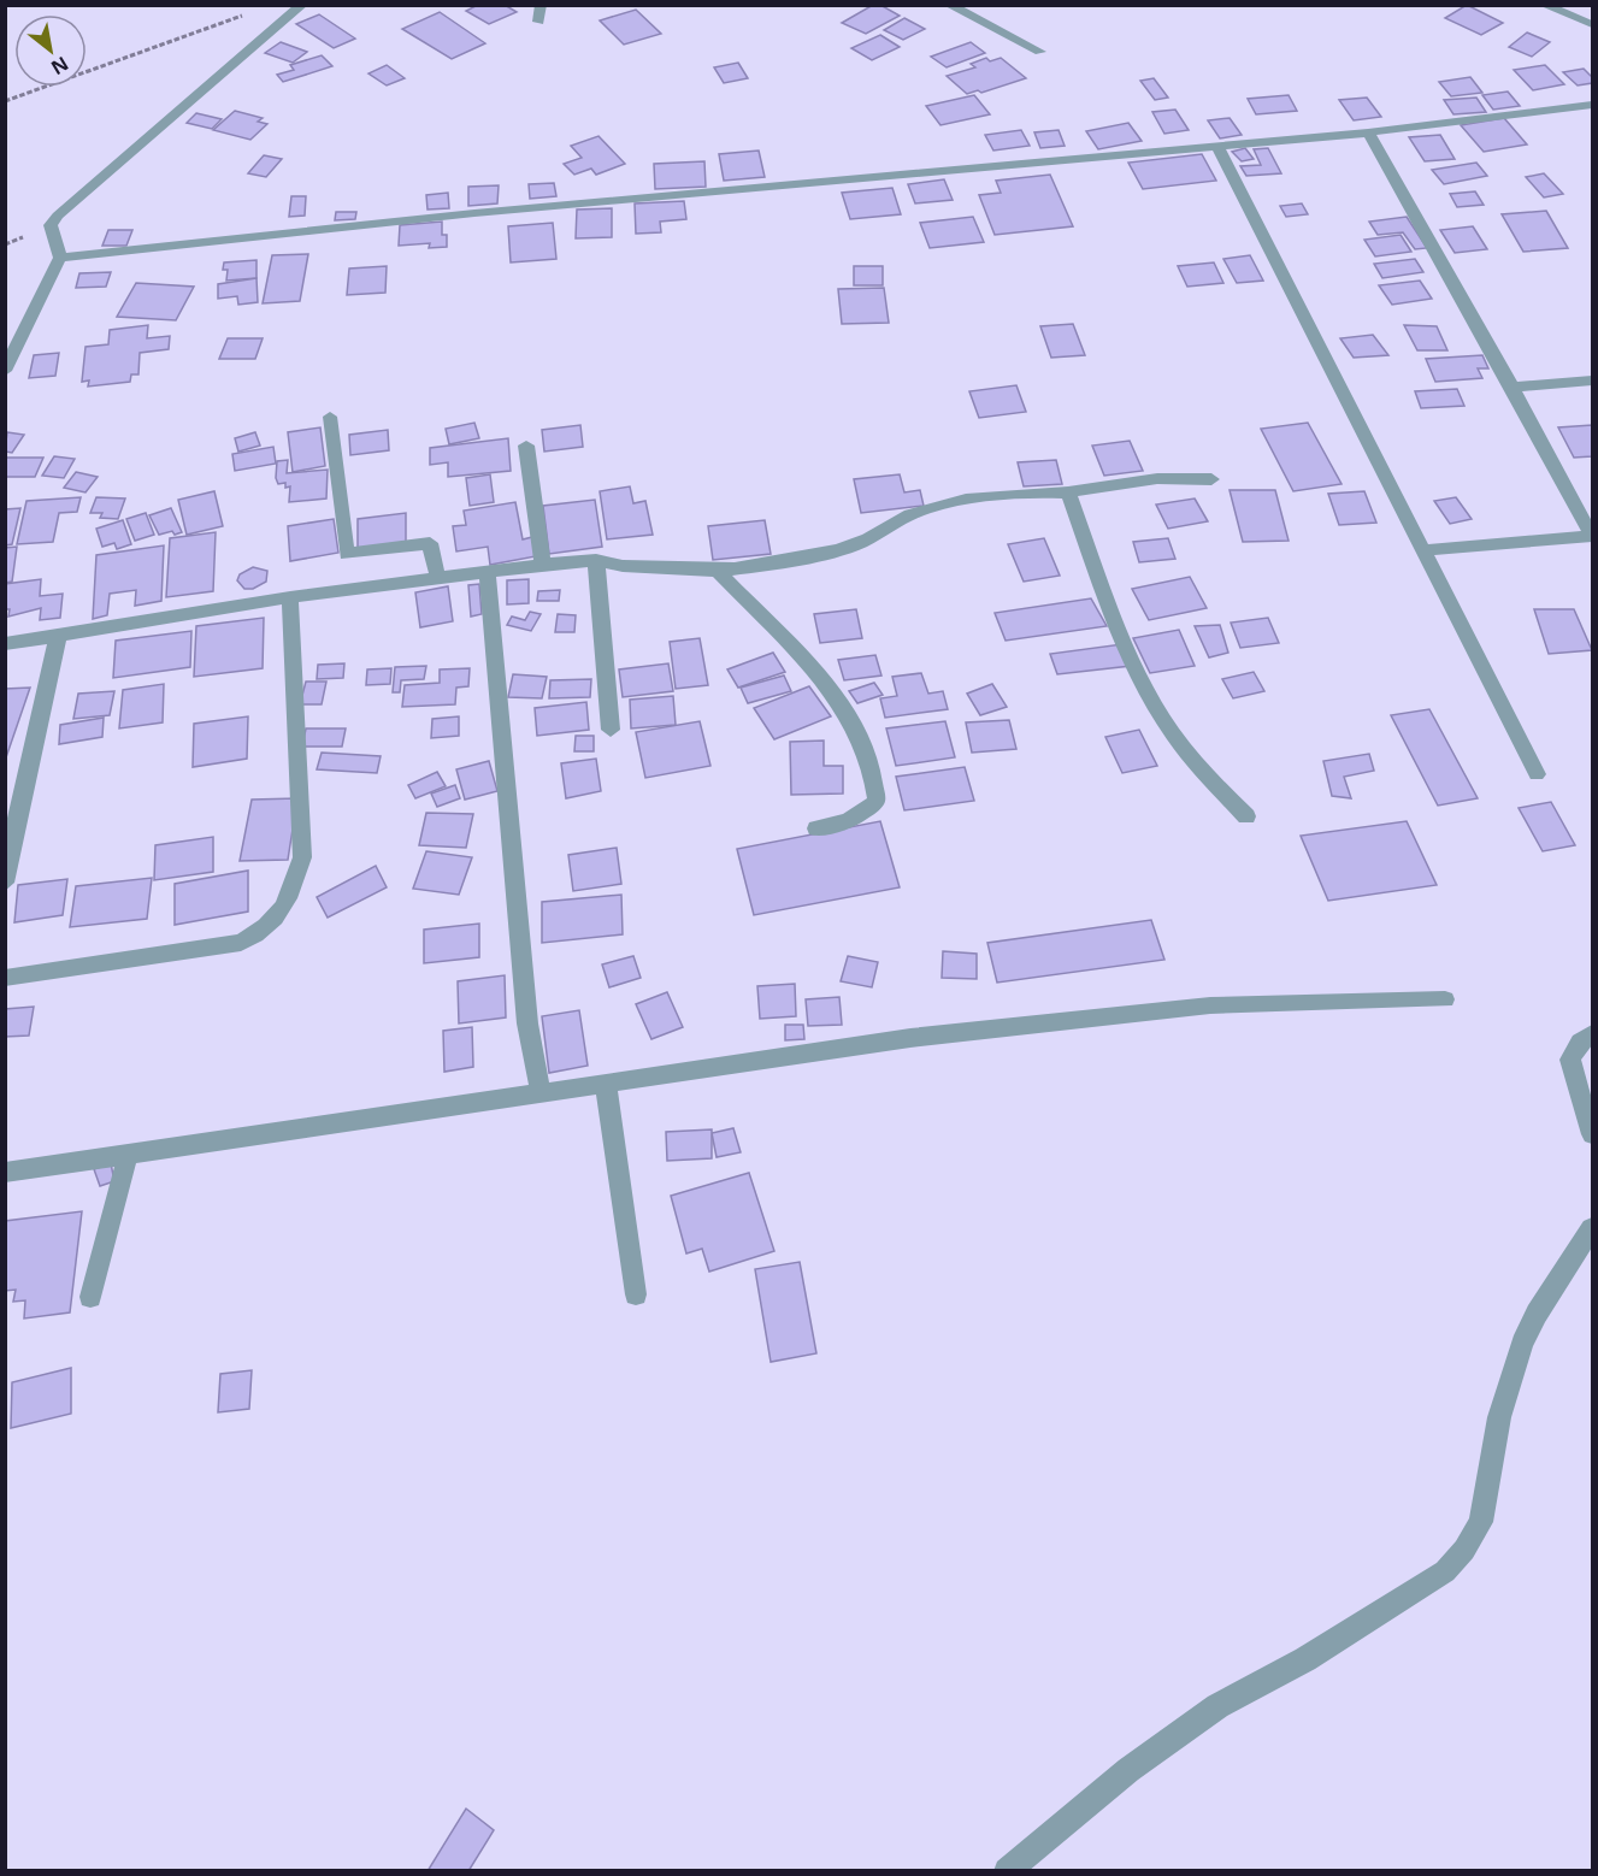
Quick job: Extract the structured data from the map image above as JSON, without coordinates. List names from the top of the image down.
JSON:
{
  "north": "bottom right"
}
